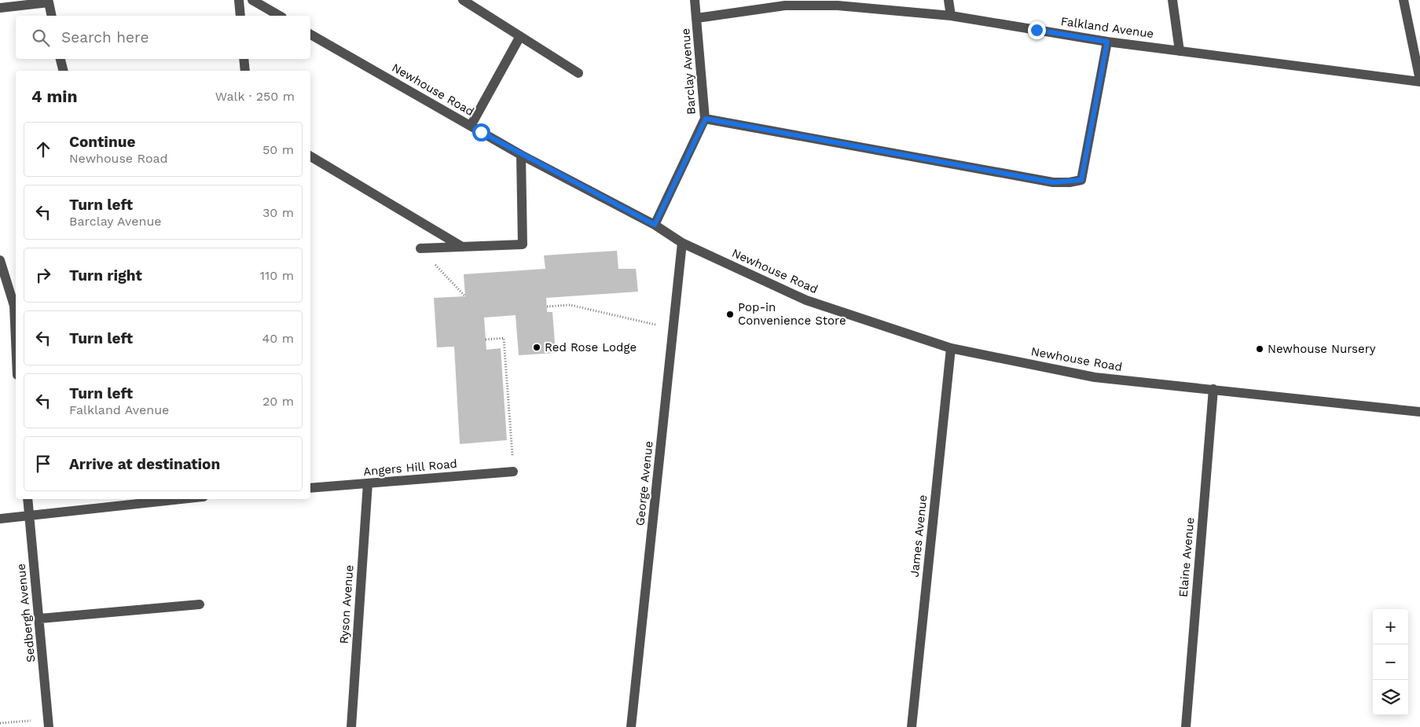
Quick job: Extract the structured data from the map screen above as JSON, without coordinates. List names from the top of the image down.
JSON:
{
  "streets": {
    "street": [
      "Falkland Avenue",
      "Barclay Avenue",
      "Newhouse Road",
      "Angers Hill Road",
      "George Avenue",
      "James Avenue",
      "Elaine Avenue",
      "Ryson Avenue",
      "Sedbergh Avenue"
    ]
  },
  "crossings": [
    ["Falkland Avenue", "Barclay Avenue"],
    ["Barclay Avenue", "Newhouse Road"],
    ["Newhouse Road", "George Avenue"],
    ["Newhouse Road", "James Avenue"],
    ["Newhouse Road", "Elaine Avenue"],
    ["Angers Hill Road", "Ryson Avenue"]
  ],
  "places": ["Pop-in Convenience Store", "Red Rose Lodge", "Newhouse Nursery"],
  "page": {
    "search": "Search here",
    "heading": ["4 min", "Walk · 250 m"],
    "list": [
      ["Continue", "Newhouse Road", "50 m"],
      ["Turn left", "Barclay Avenue", "30 m"],
      ["Turn right", "110 m"],
      ["Turn left", "40 m"],
      ["Turn left", "Falkland Avenue", "20 m"],
      "Arrive at destination"
    ],
    "map_buttons": ["+", "−"]
  }
}
